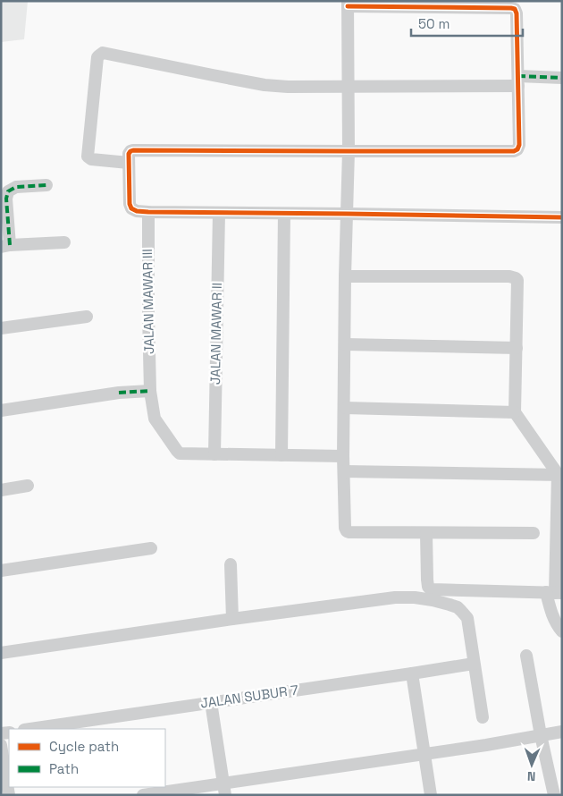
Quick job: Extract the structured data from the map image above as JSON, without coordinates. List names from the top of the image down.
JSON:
{
  "streets": {
    "street": ["JALAN MAWAR III", "JALAN MAWAR II", "JALAN SUBUR 7"]
  },
  "crossings": [
    ["JALAN MAWAR III", "JALAN MAWAR II"]
  ],
  "legend": ["Cycle path", "Path"],
  "scale_bar": "50 m",
  "north": "bottom"
}
